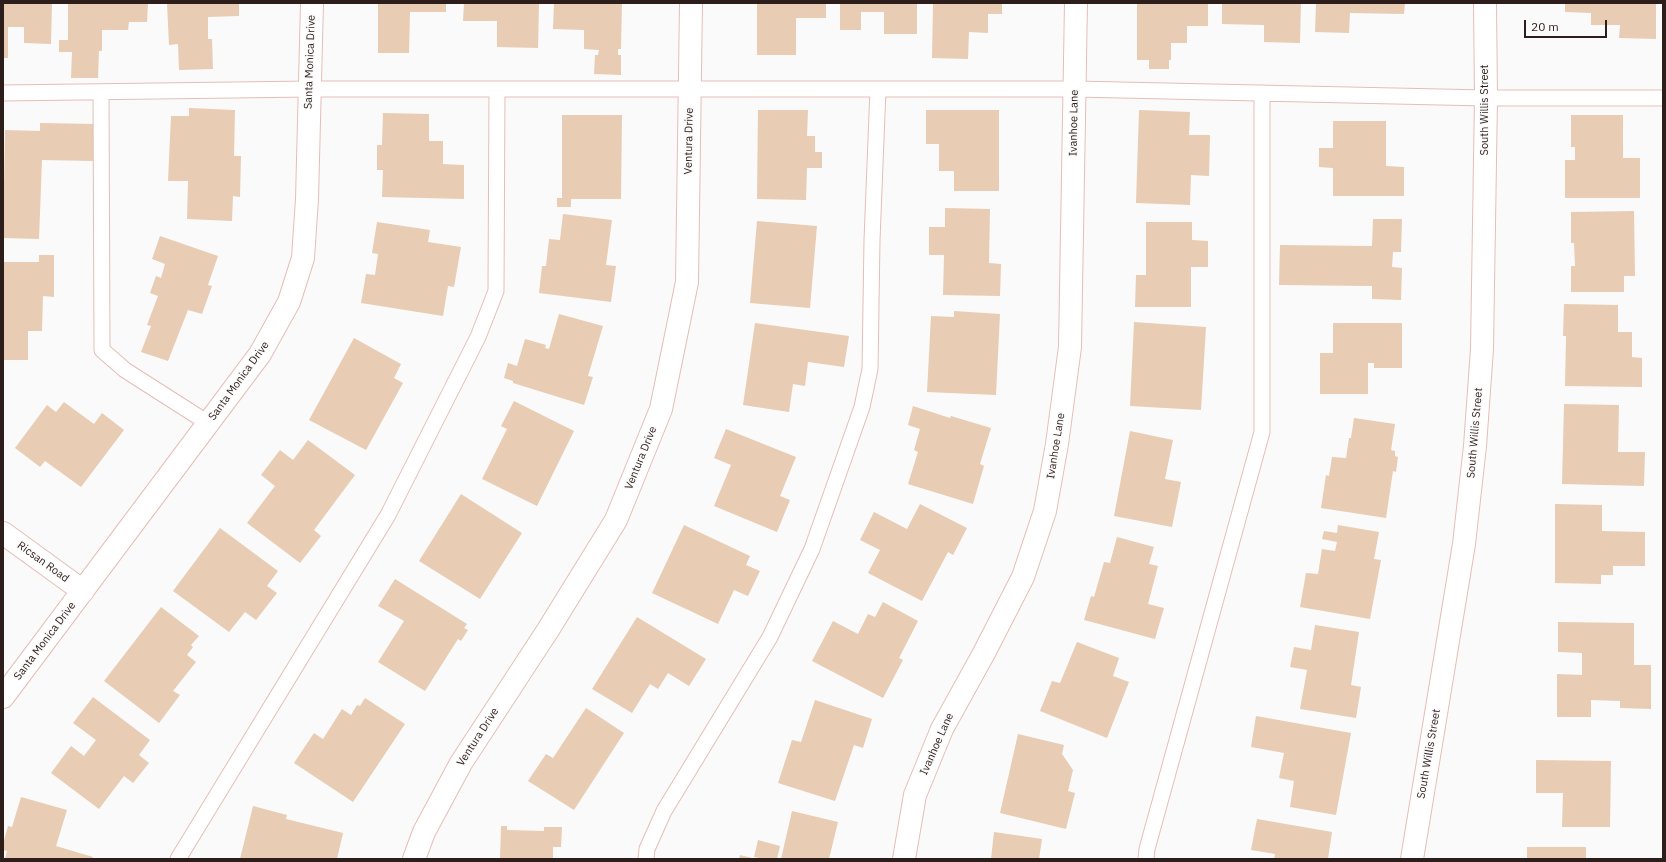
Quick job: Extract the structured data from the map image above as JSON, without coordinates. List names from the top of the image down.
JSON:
{
  "streets": {
    "street": [
      "Santa Monica Drive",
      "South Willis Street",
      "Ivanhoe Lane",
      "Ventura Drive",
      "Ricsan Road"
    ]
  },
  "crossings": [
    ["Santa Monica Drive", "Ricsan Road"]
  ],
  "scale_bar": "20 m"
}
